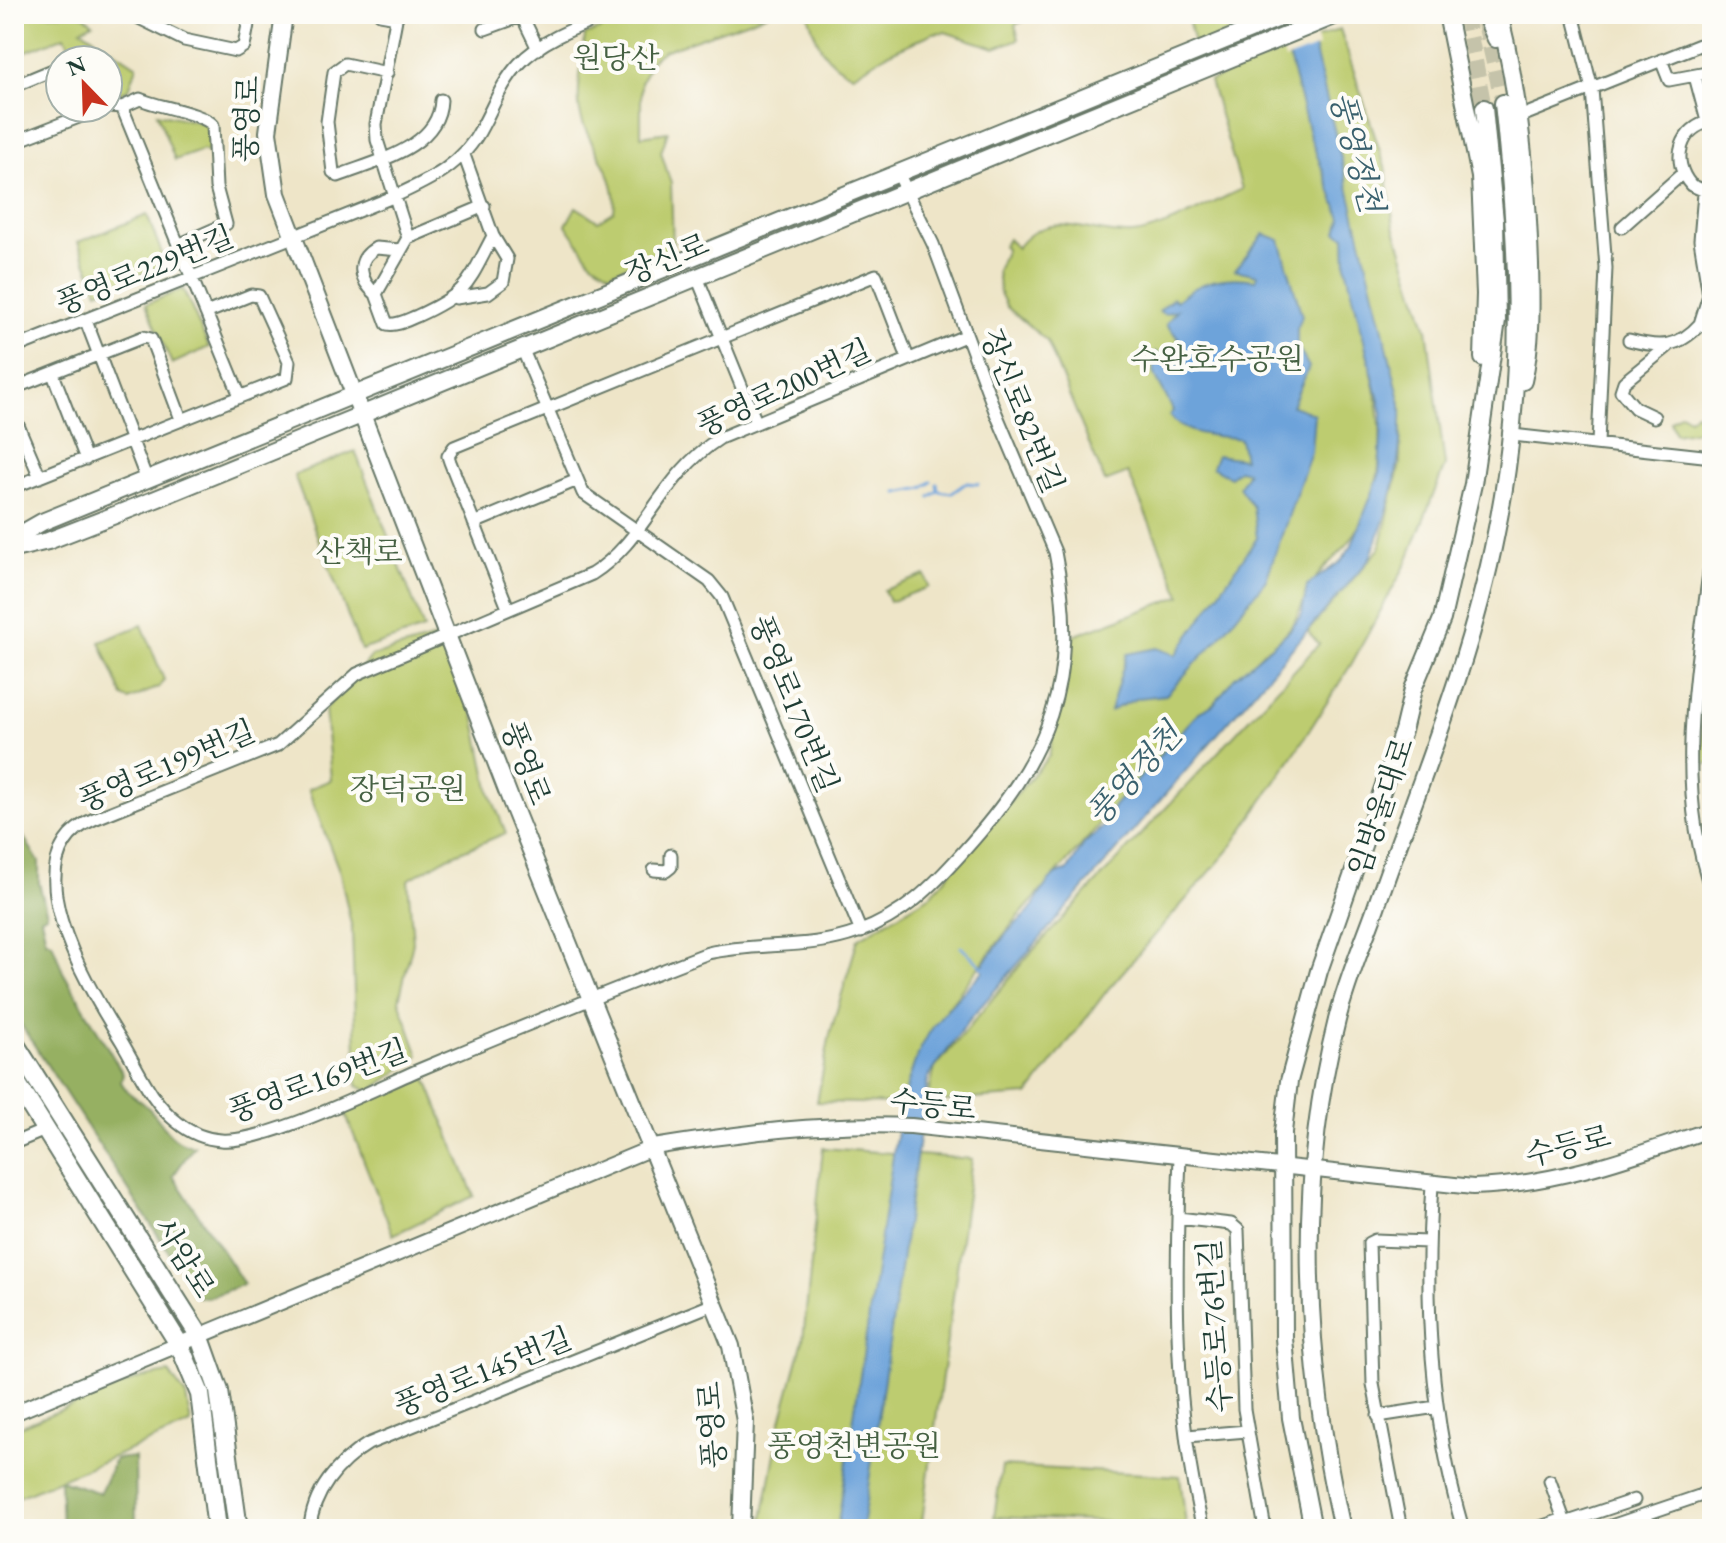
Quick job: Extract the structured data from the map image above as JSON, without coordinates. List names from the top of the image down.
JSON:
{
  "streets": {
    "main road": [
      "풍영로",
      "장신로",
      "임방울대로",
      "사암로"
    ],
    "street": [
      "풍영로229번길",
      "풍영로200번길",
      "장신로82번길",
      "풍영로170번길",
      "풍영로199번길",
      "풍영로169번길",
      "수등로",
      "수등로76번길",
      "풍영로145번길"
    ]
  },
  "crossings": [
    ["풍영로", "장신로"],
    ["풍영로", "풍영로229번길"],
    ["풍영로", "풍영로200번길"],
    ["풍영로", "풍영로199번길"],
    ["풍영로", "풍영로169번길"],
    ["풍영로", "수등로"],
    ["풍영로", "풍영로145번길"],
    ["장신로", "장신로82번길"],
    ["풍영로200번길", "장신로82번길"],
    ["풍영로200번길", "풍영로170번길"],
    ["풍영로200번길", "풍영로199번길"],
    ["장신로82번길", "풍영로170번길"],
    ["풍영로199번길", "풍영로169번길"],
    ["임방울대로", "수등로"],
    ["수등로", "사암로"],
    ["수등로", "수등로76번길"]
  ],
  "water": ["풍영정천"],
  "parks": [
    "원당산",
    "수완호수공원",
    "산책로",
    "장덕공원",
    "풍영천변공원"
  ],
  "north": "top left"
}
